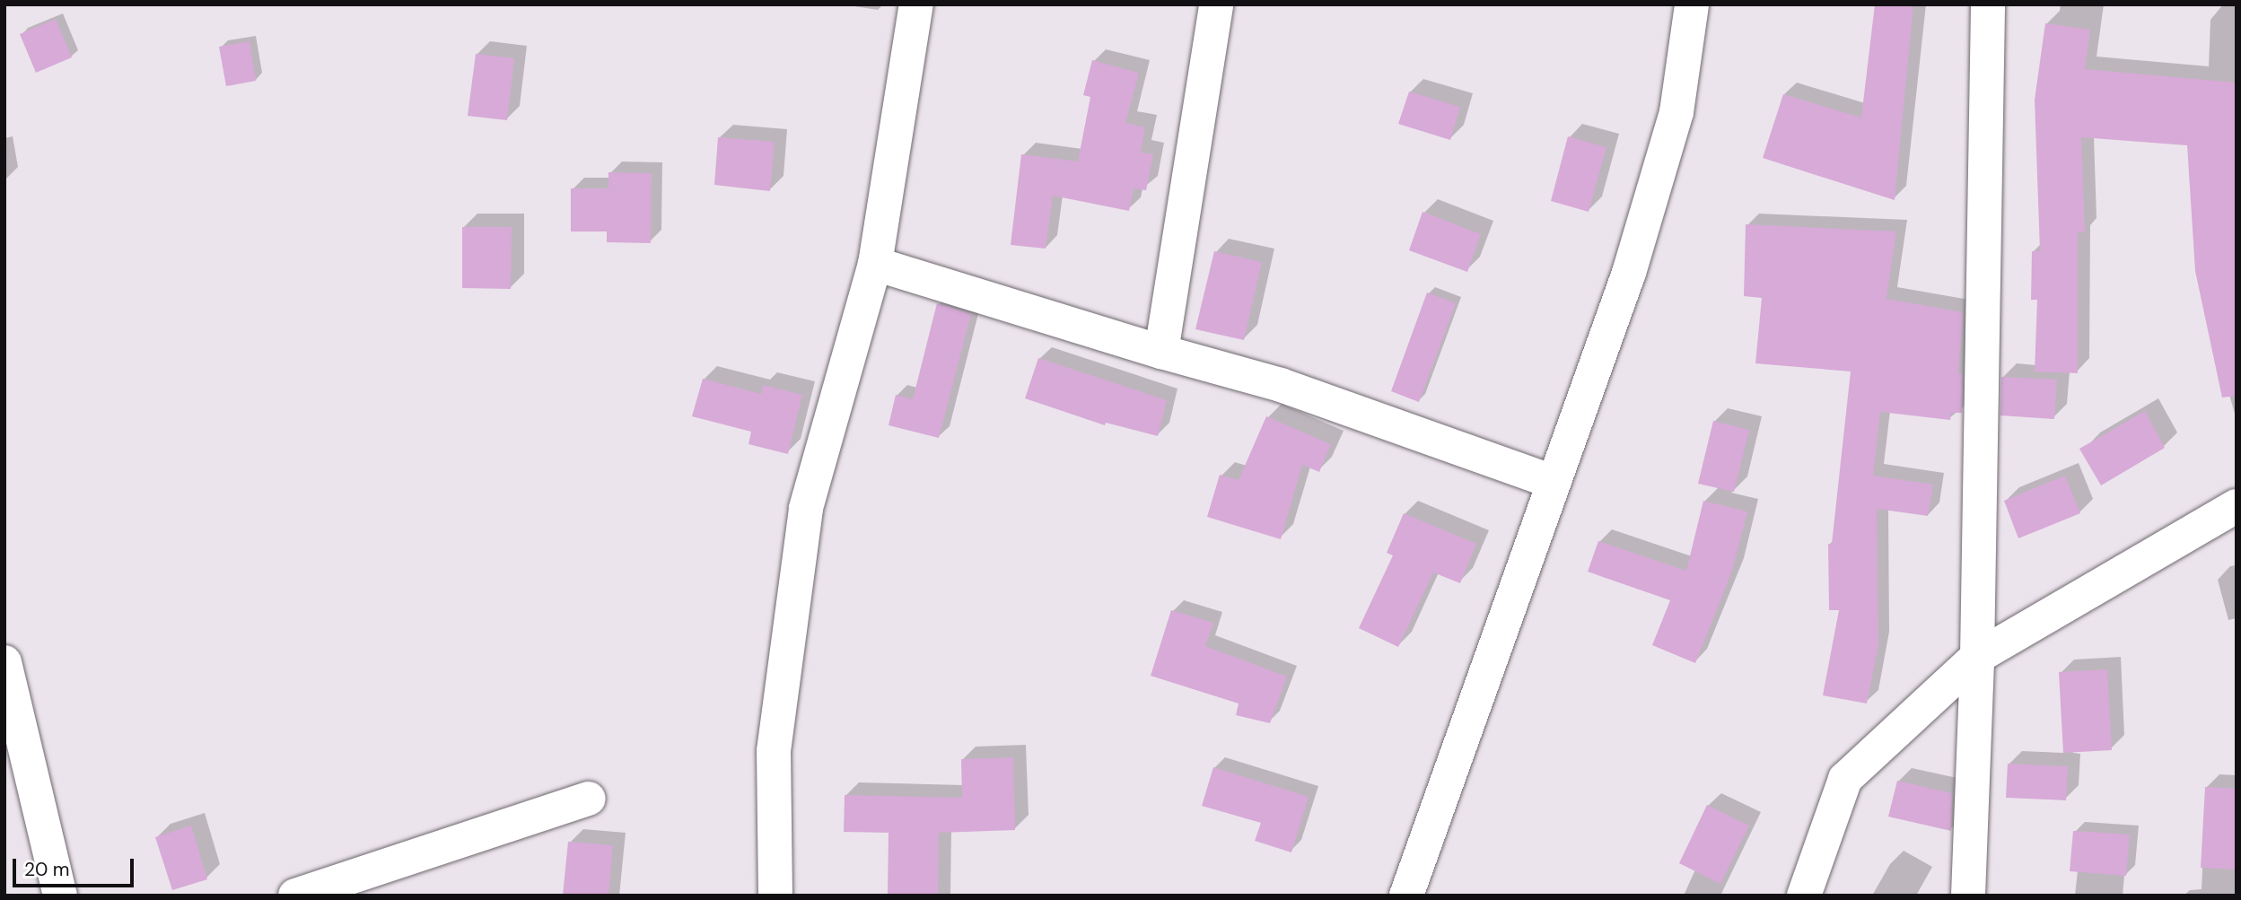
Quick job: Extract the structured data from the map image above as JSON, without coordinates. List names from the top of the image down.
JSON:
{
  "scale_bar": "20 m"
}
